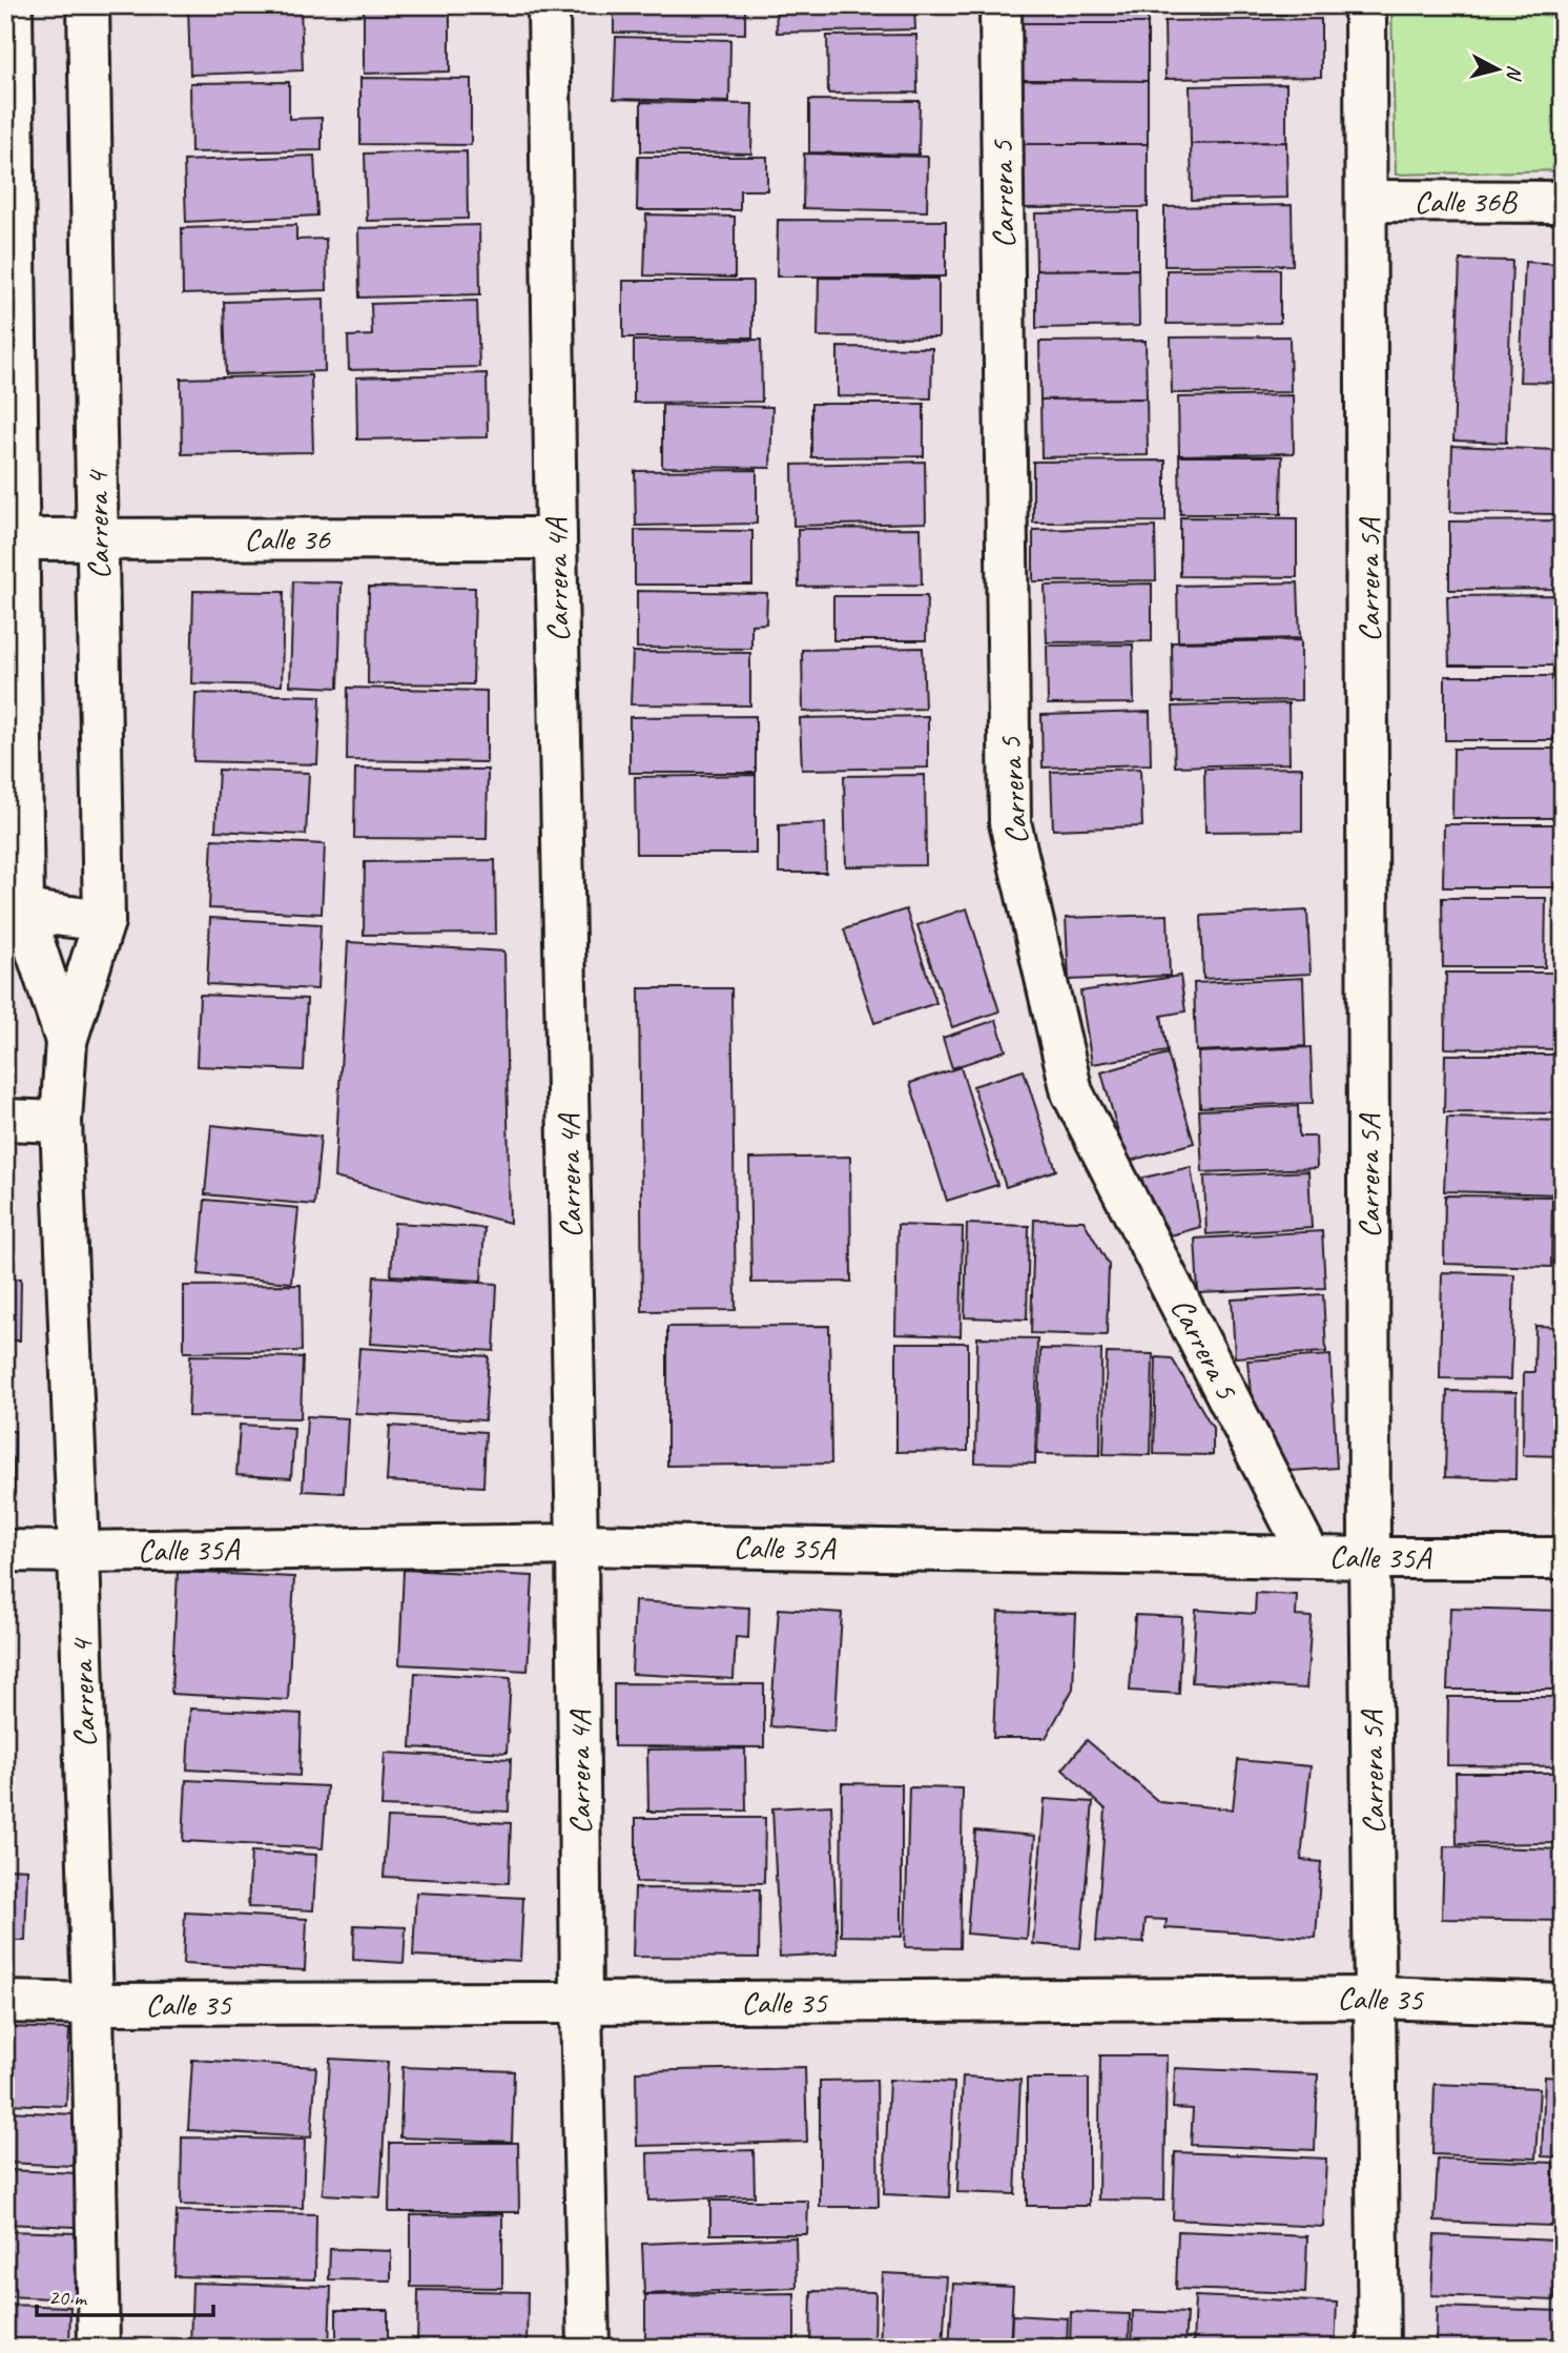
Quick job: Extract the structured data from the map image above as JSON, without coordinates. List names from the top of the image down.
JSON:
{
  "streets": {
    "street": [
      "Carrera 5",
      "Calle 36B",
      "Carrera 4",
      "Calle 36",
      "Carrera 4A",
      "Carrera 5A",
      "Calle 35A",
      "Calle 35"
    ]
  },
  "crossings": [
    ["Carrera 5", "Calle 35A"],
    ["Calle 36B", "Carrera 5A"],
    ["Carrera 4", "Calle 36"],
    ["Carrera 4", "Calle 35A"],
    ["Carrera 4", "Calle 35"],
    ["Calle 36", "Carrera 4A"],
    ["Carrera 4A", "Calle 35A"],
    ["Carrera 4A", "Calle 35"],
    ["Carrera 5A", "Calle 35A"],
    ["Carrera 5A", "Calle 35"]
  ],
  "scale_bar": "20 m",
  "north": "right"
}
